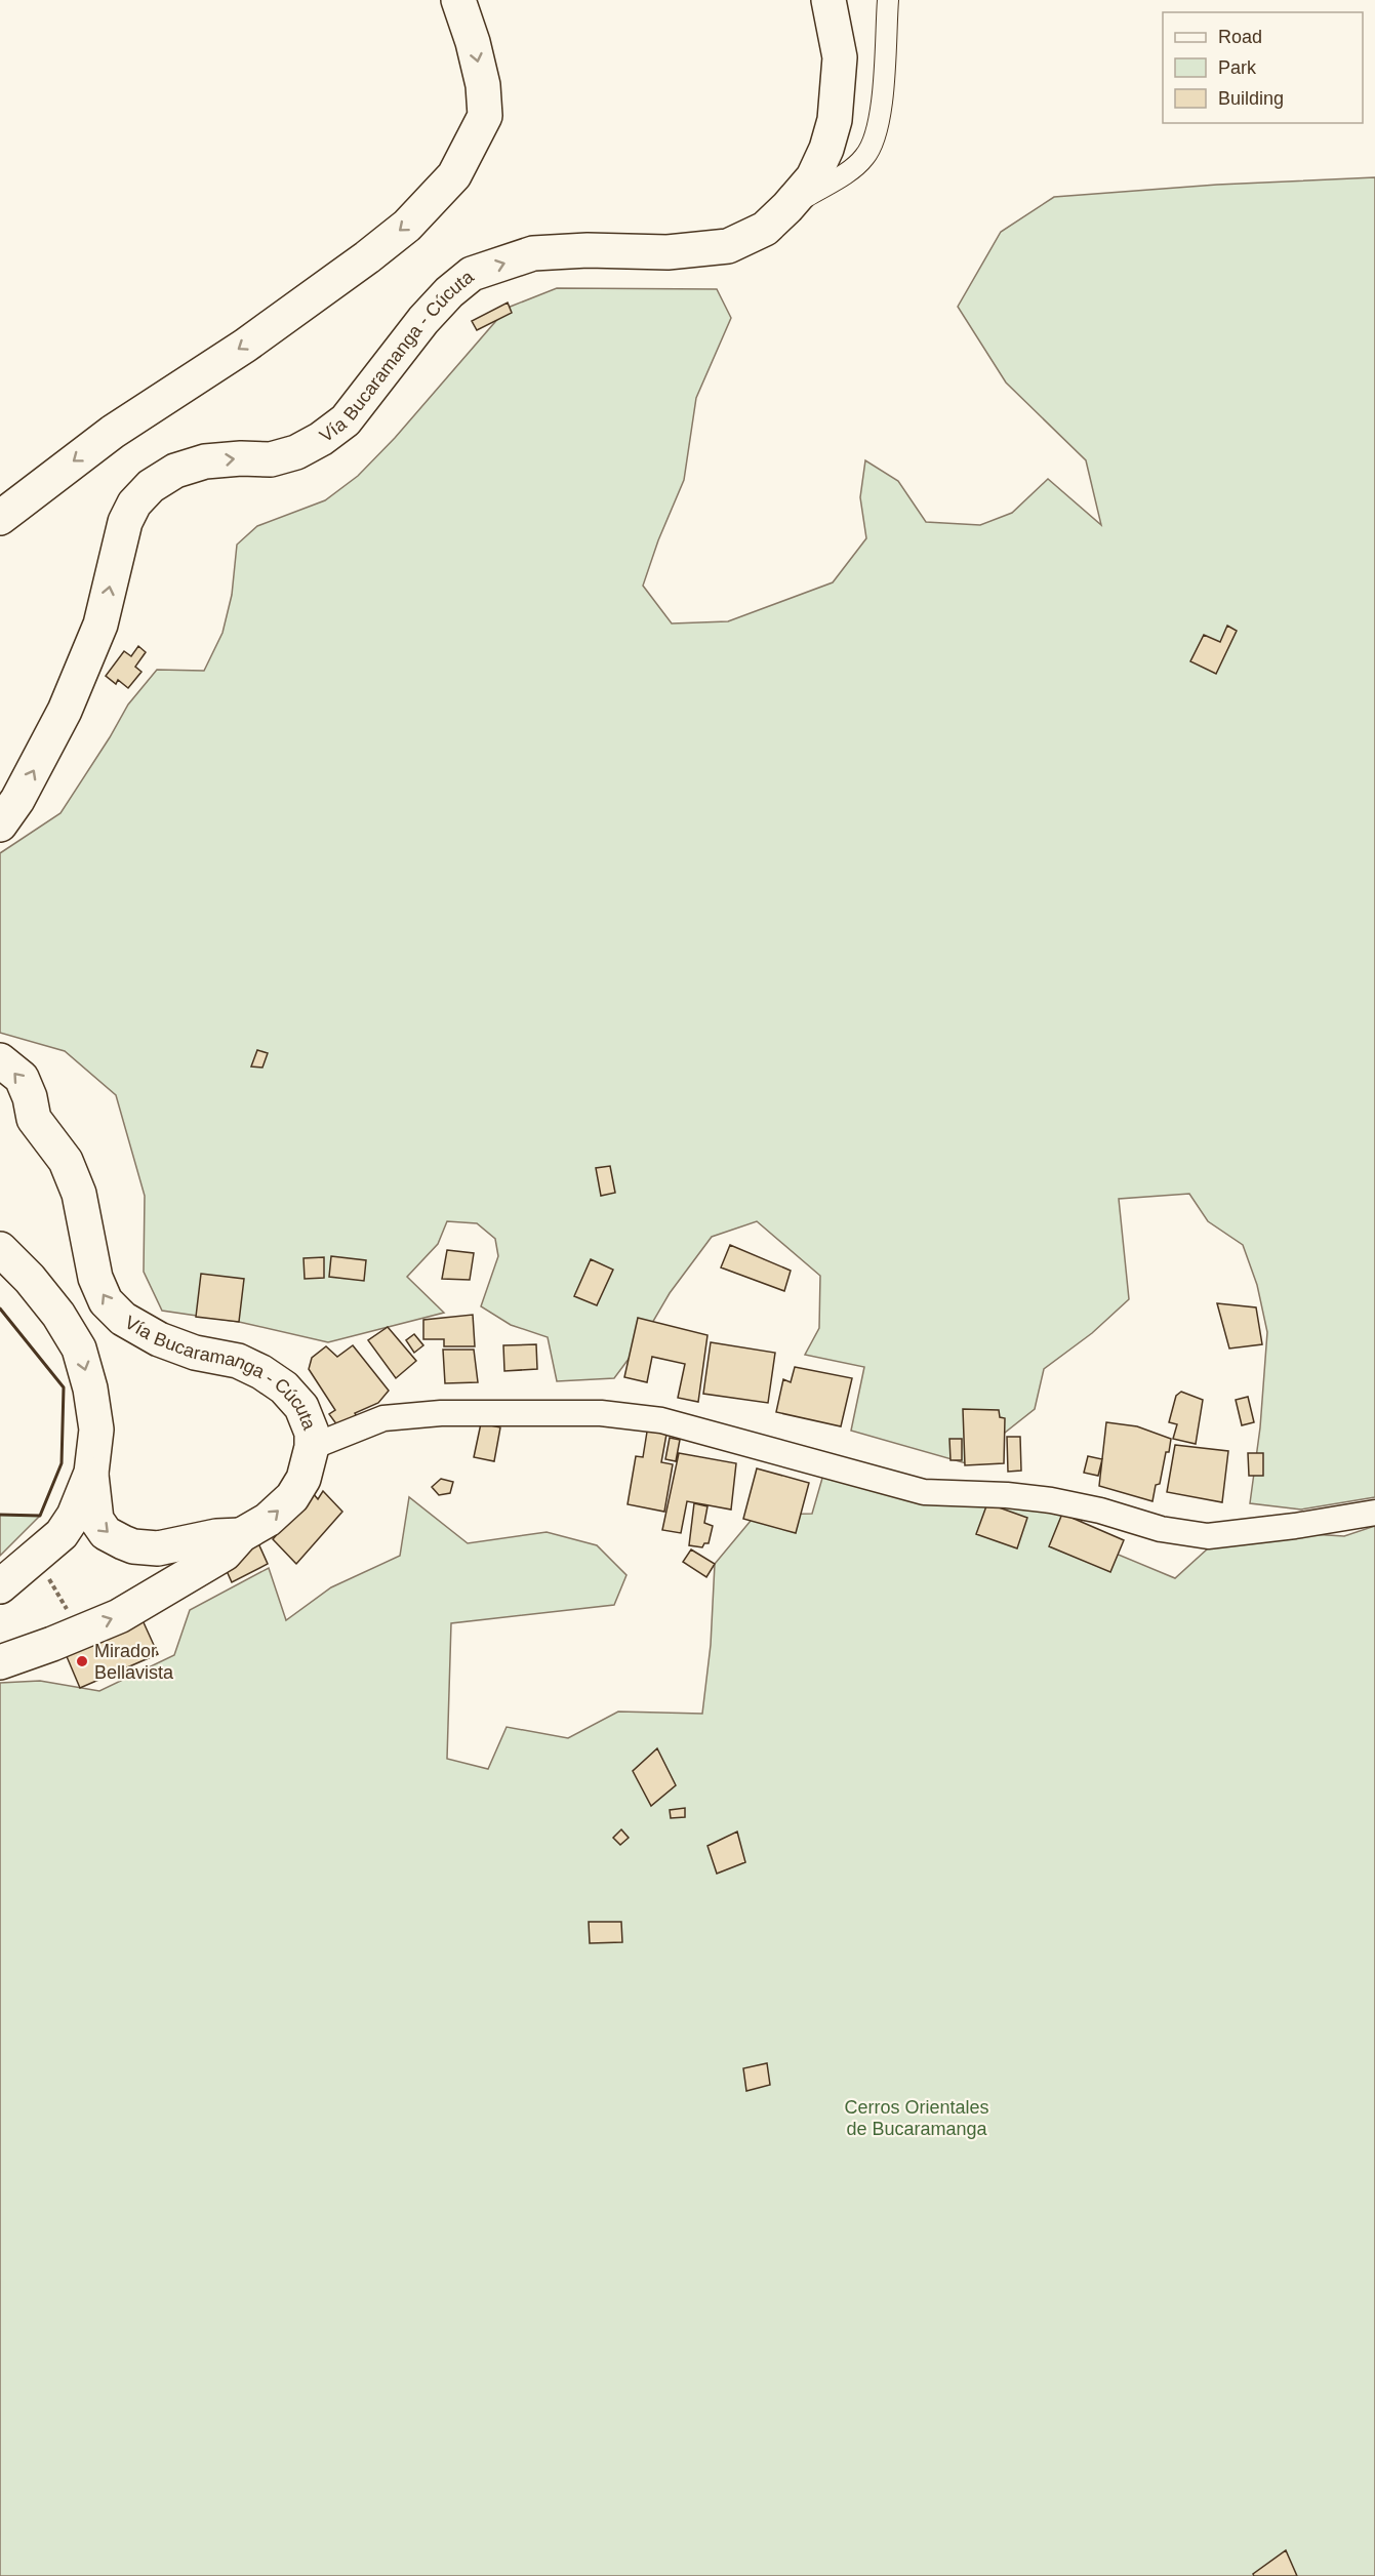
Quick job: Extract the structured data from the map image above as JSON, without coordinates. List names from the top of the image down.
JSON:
{
  "streets": {
    "highway": ["Vía Bucaramanga - Cúcuta"]
  },
  "parks": ["Cerros Orientales de Bucaramanga"],
  "places": ["Mirador Bellavista"],
  "legend": ["Road", "Park", "Building"]
}
